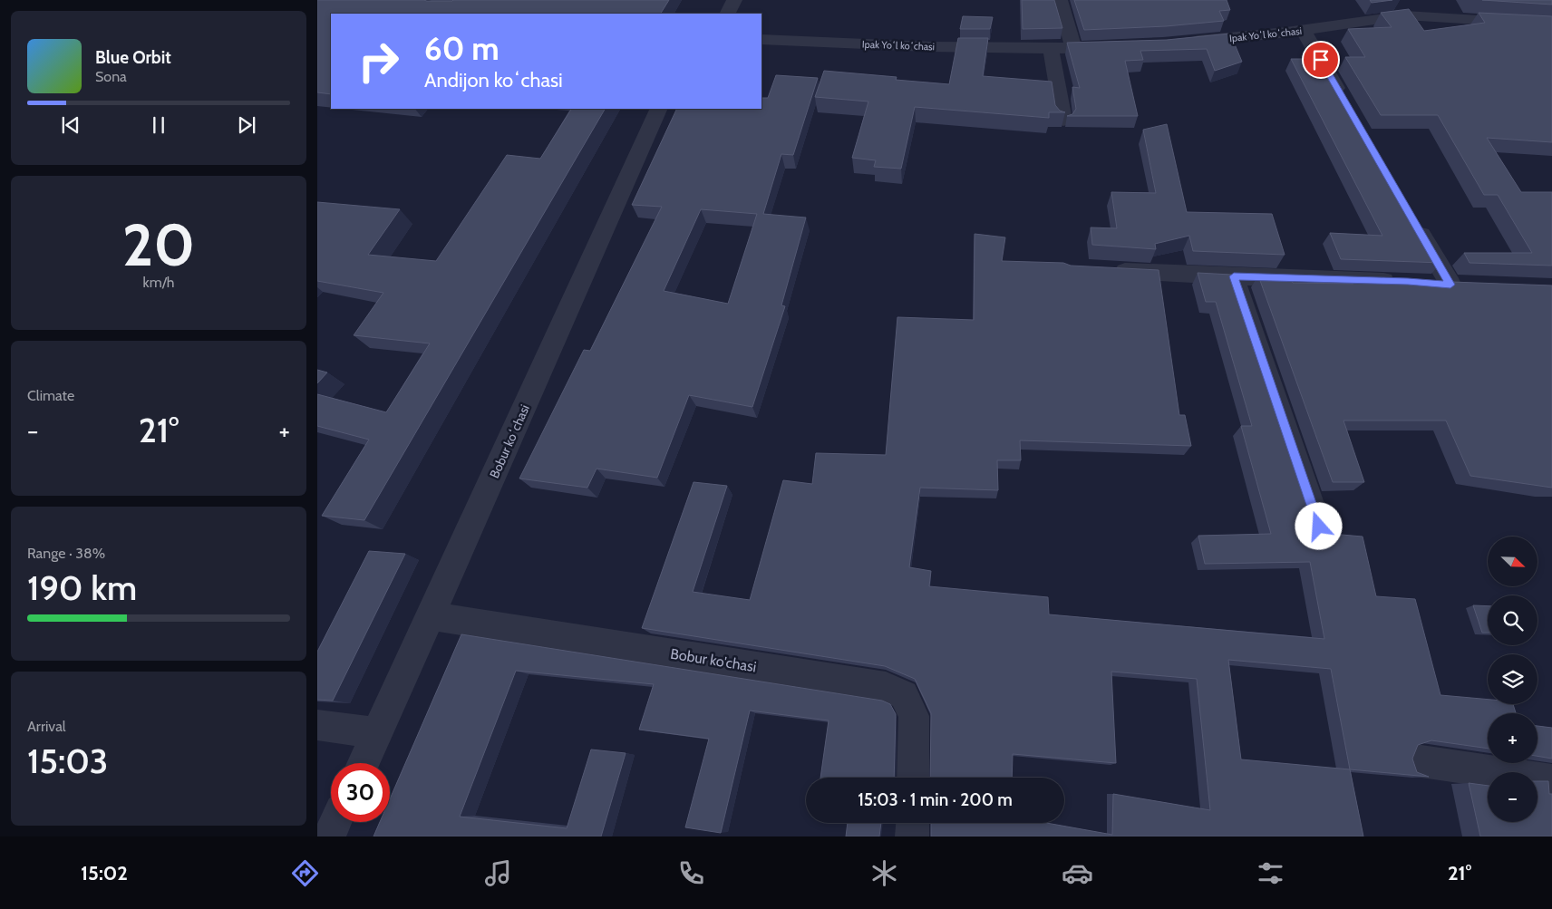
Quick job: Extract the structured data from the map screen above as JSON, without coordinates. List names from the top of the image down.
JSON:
{
  "streets": {
    "street": ["Ipak Yoʻl koʻchasi", "Bobur koʻchasi", "Bobur ko'chasi"]
  },
  "crossings": [
    ["Bobur koʻchasi", "Bobur ko'chasi"]
  ],
  "north": "bottom right",
  "page": {
    "turn": ["60 m", "Andijon koʻchasi"],
    "song": ["Blue Orbit", "Sona"],
    "tile": [
      ["20", "km/h"],
      "Climate",
      ["Range · 38%", "190 km"],
      ["Arrival", "15:03"]
    ],
    "heat": ["−", "21°", "+"],
    "map_buttons": ["+", "−"],
    "limit": "30",
    "trip": "15:03 · 1 min · 200 m",
    "tabs": ["15:02", "21°"]
  }
}
